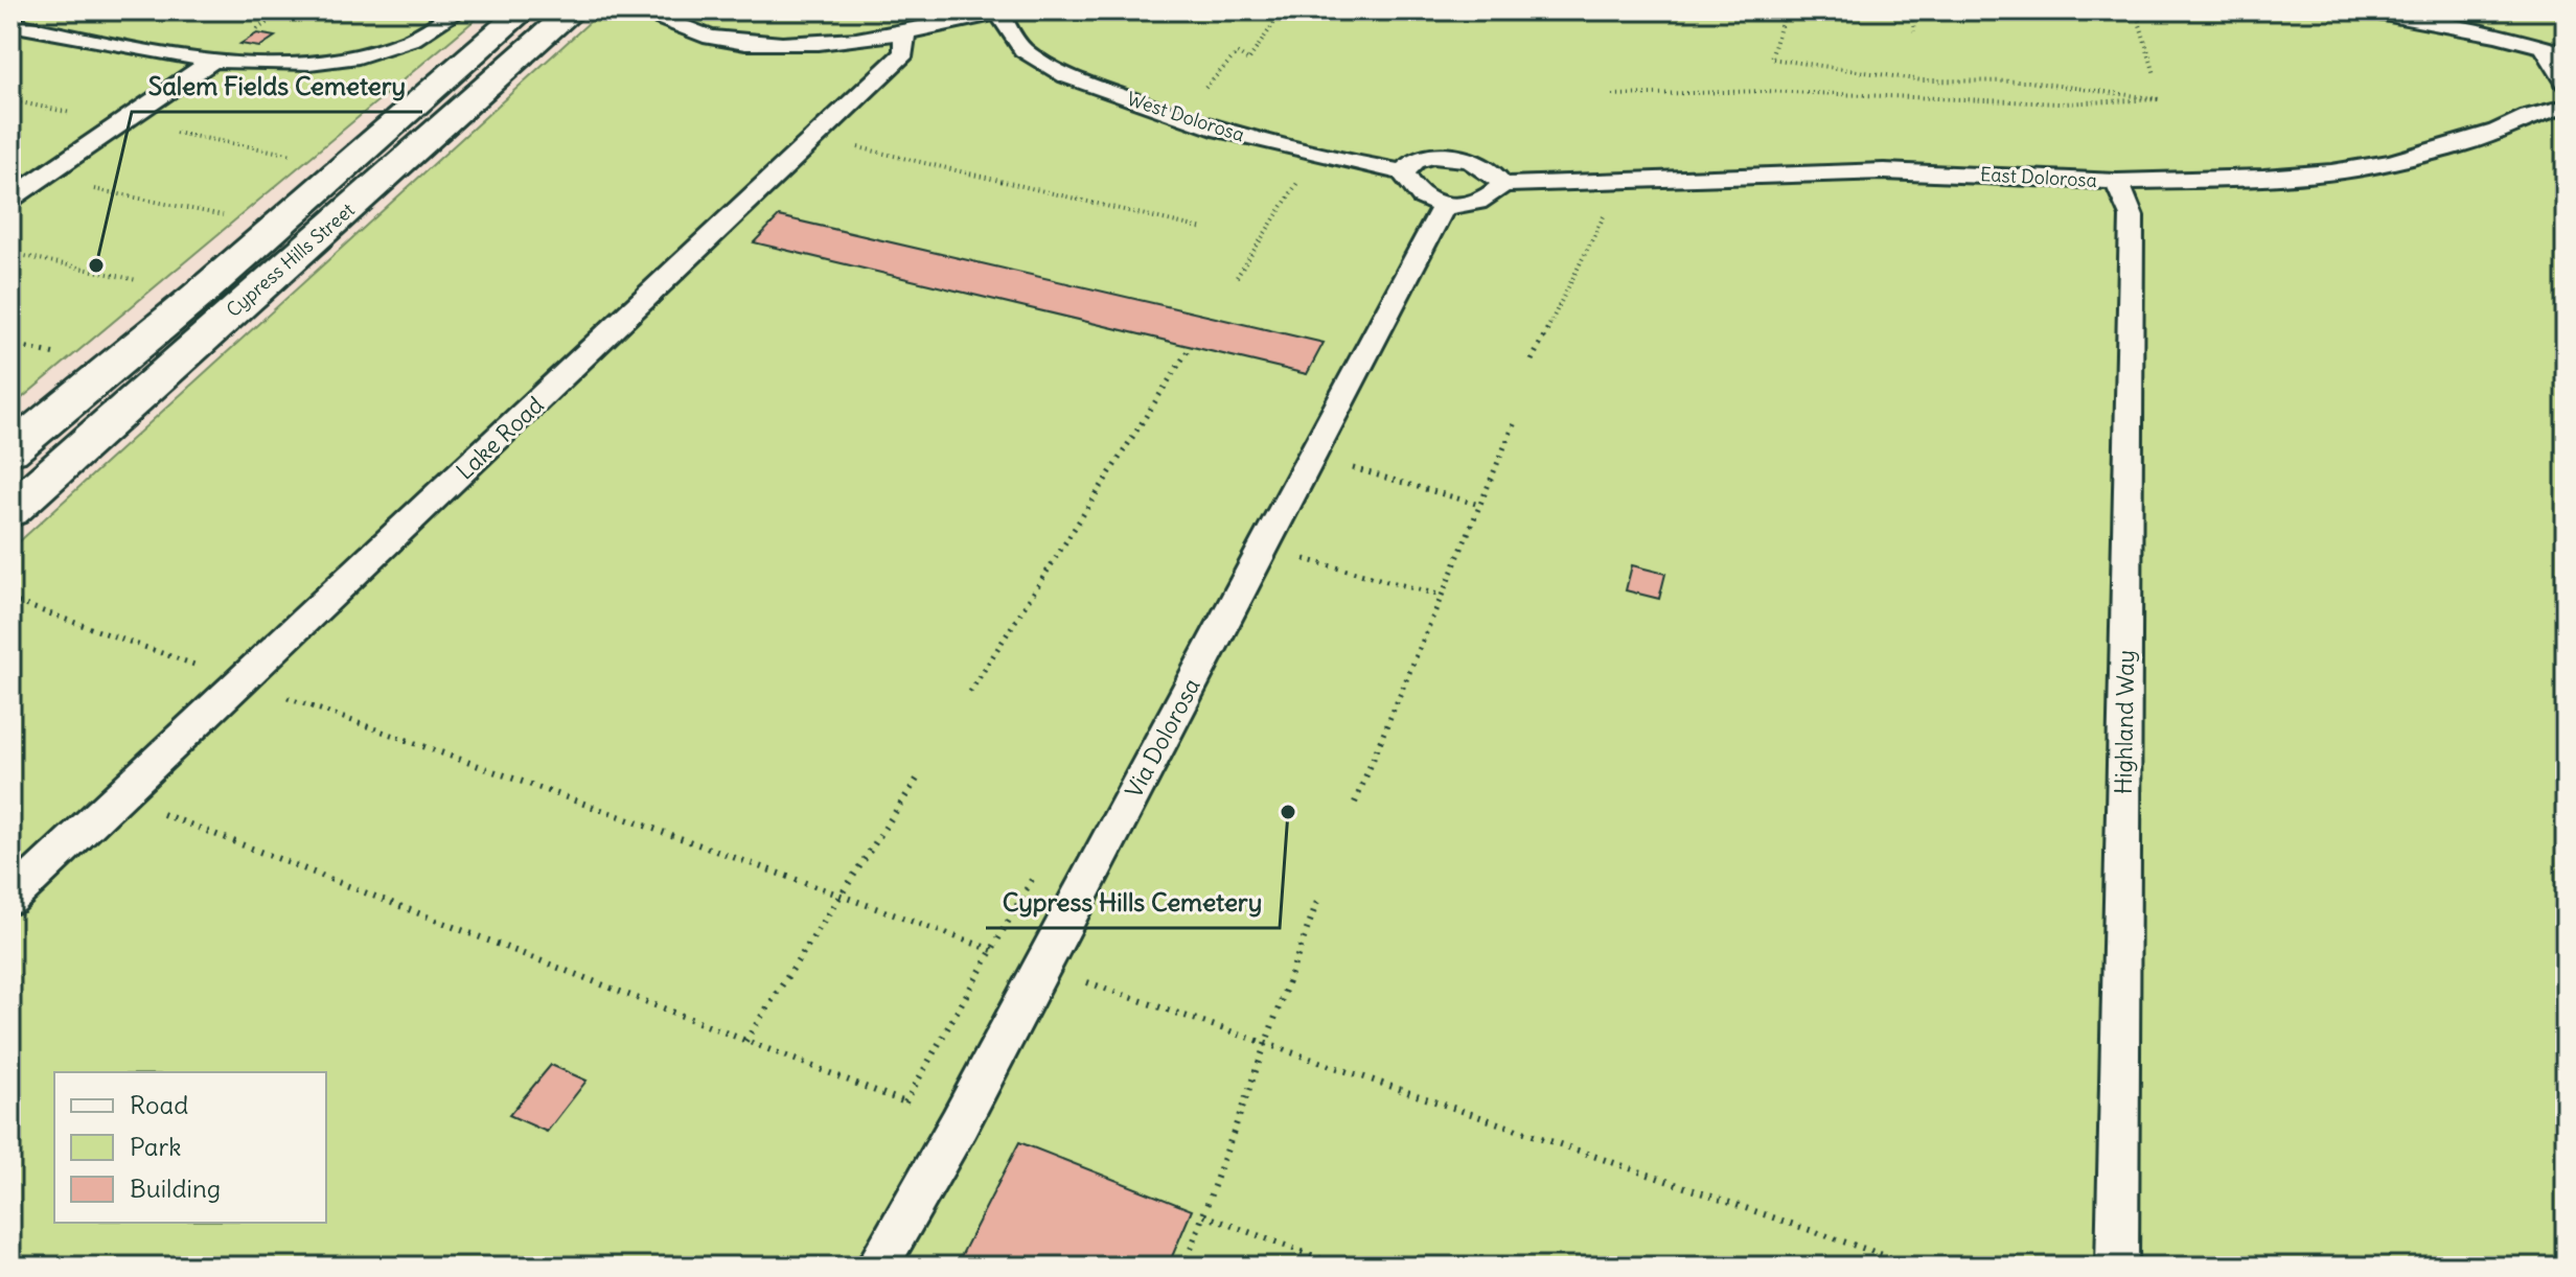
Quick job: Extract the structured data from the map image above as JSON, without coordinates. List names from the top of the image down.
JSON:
{
  "streets": {
    "street": ["Cypress Hills Street"],
    "lane": [
      "West Dolorosa",
      "East Dolorosa",
      "Lake Road",
      "Highland Way",
      "Via Dolorosa"
    ]
  },
  "crossings": [
    ["East Dolorosa", "Highland Way"]
  ],
  "places": ["Salem Fields Cemetery", "Cypress Hills Cemetery"],
  "legend": ["Road", "Park", "Building"]
}
